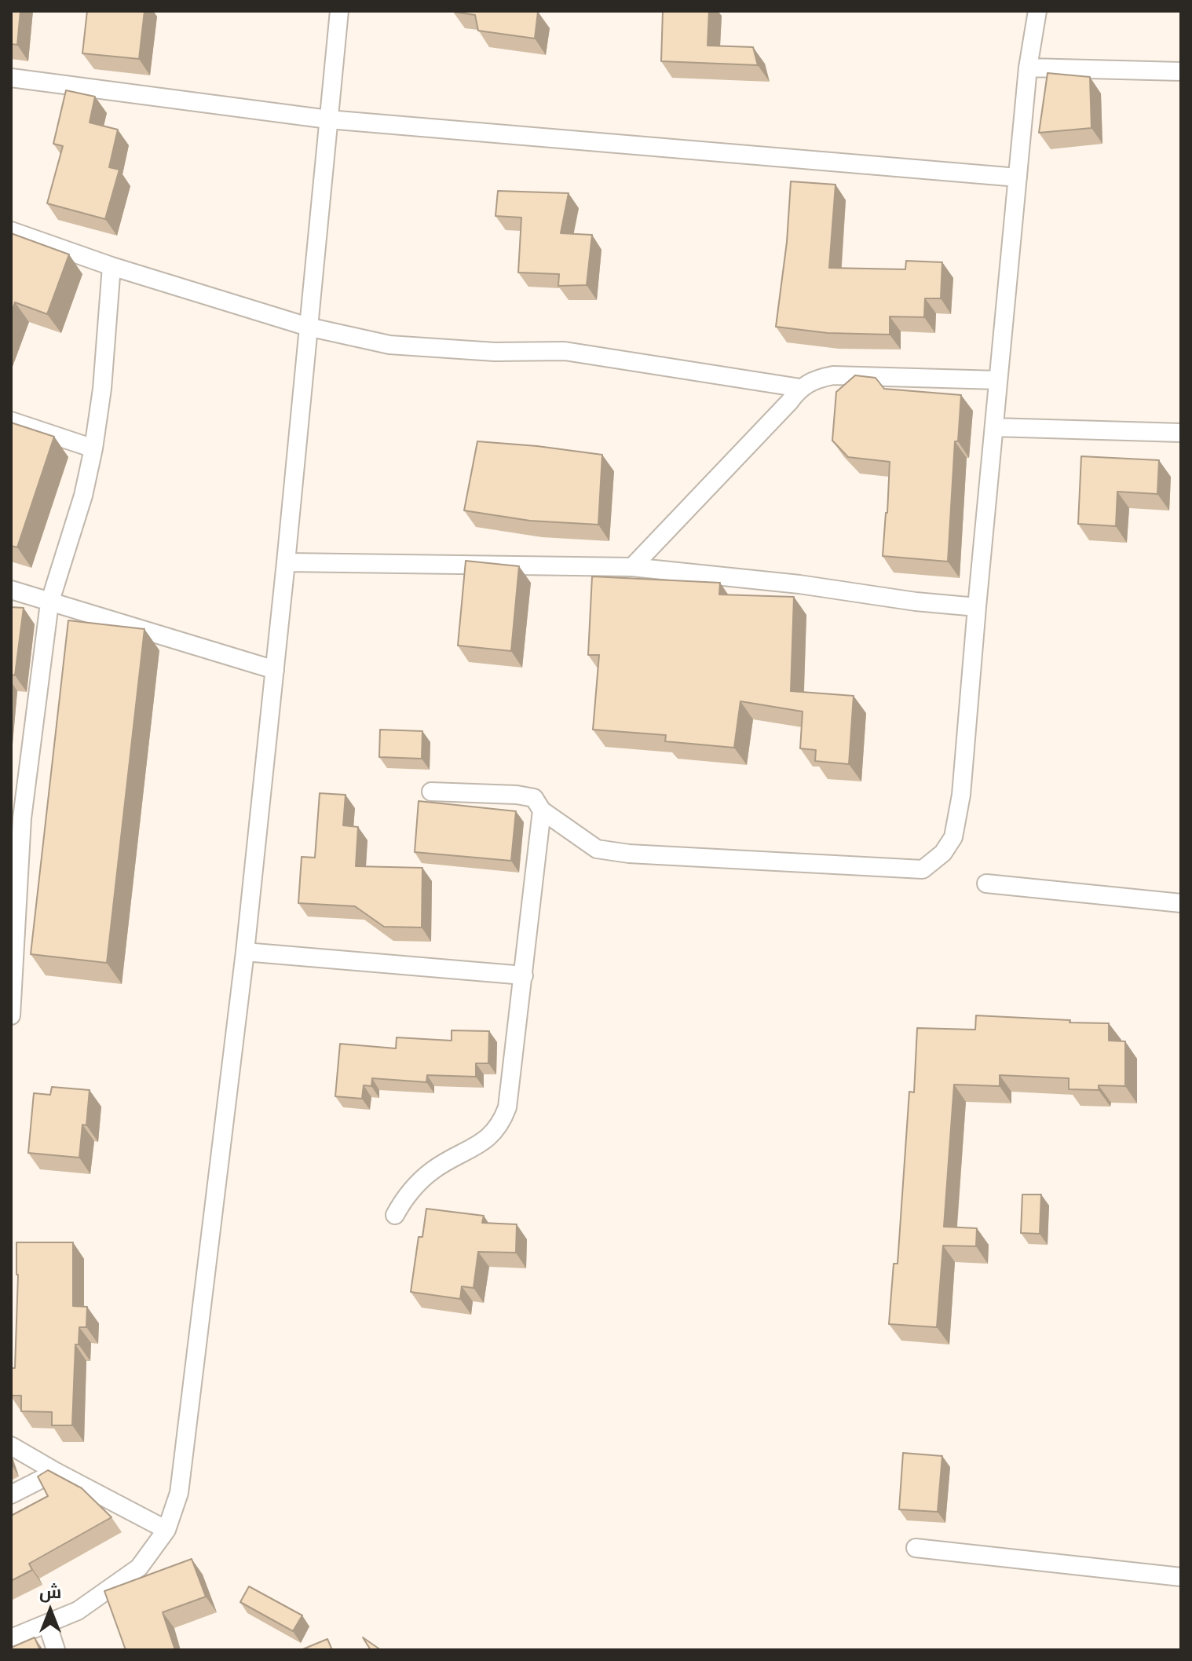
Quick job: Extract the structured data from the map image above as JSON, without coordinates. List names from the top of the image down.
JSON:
{
  "north": "top"
}
